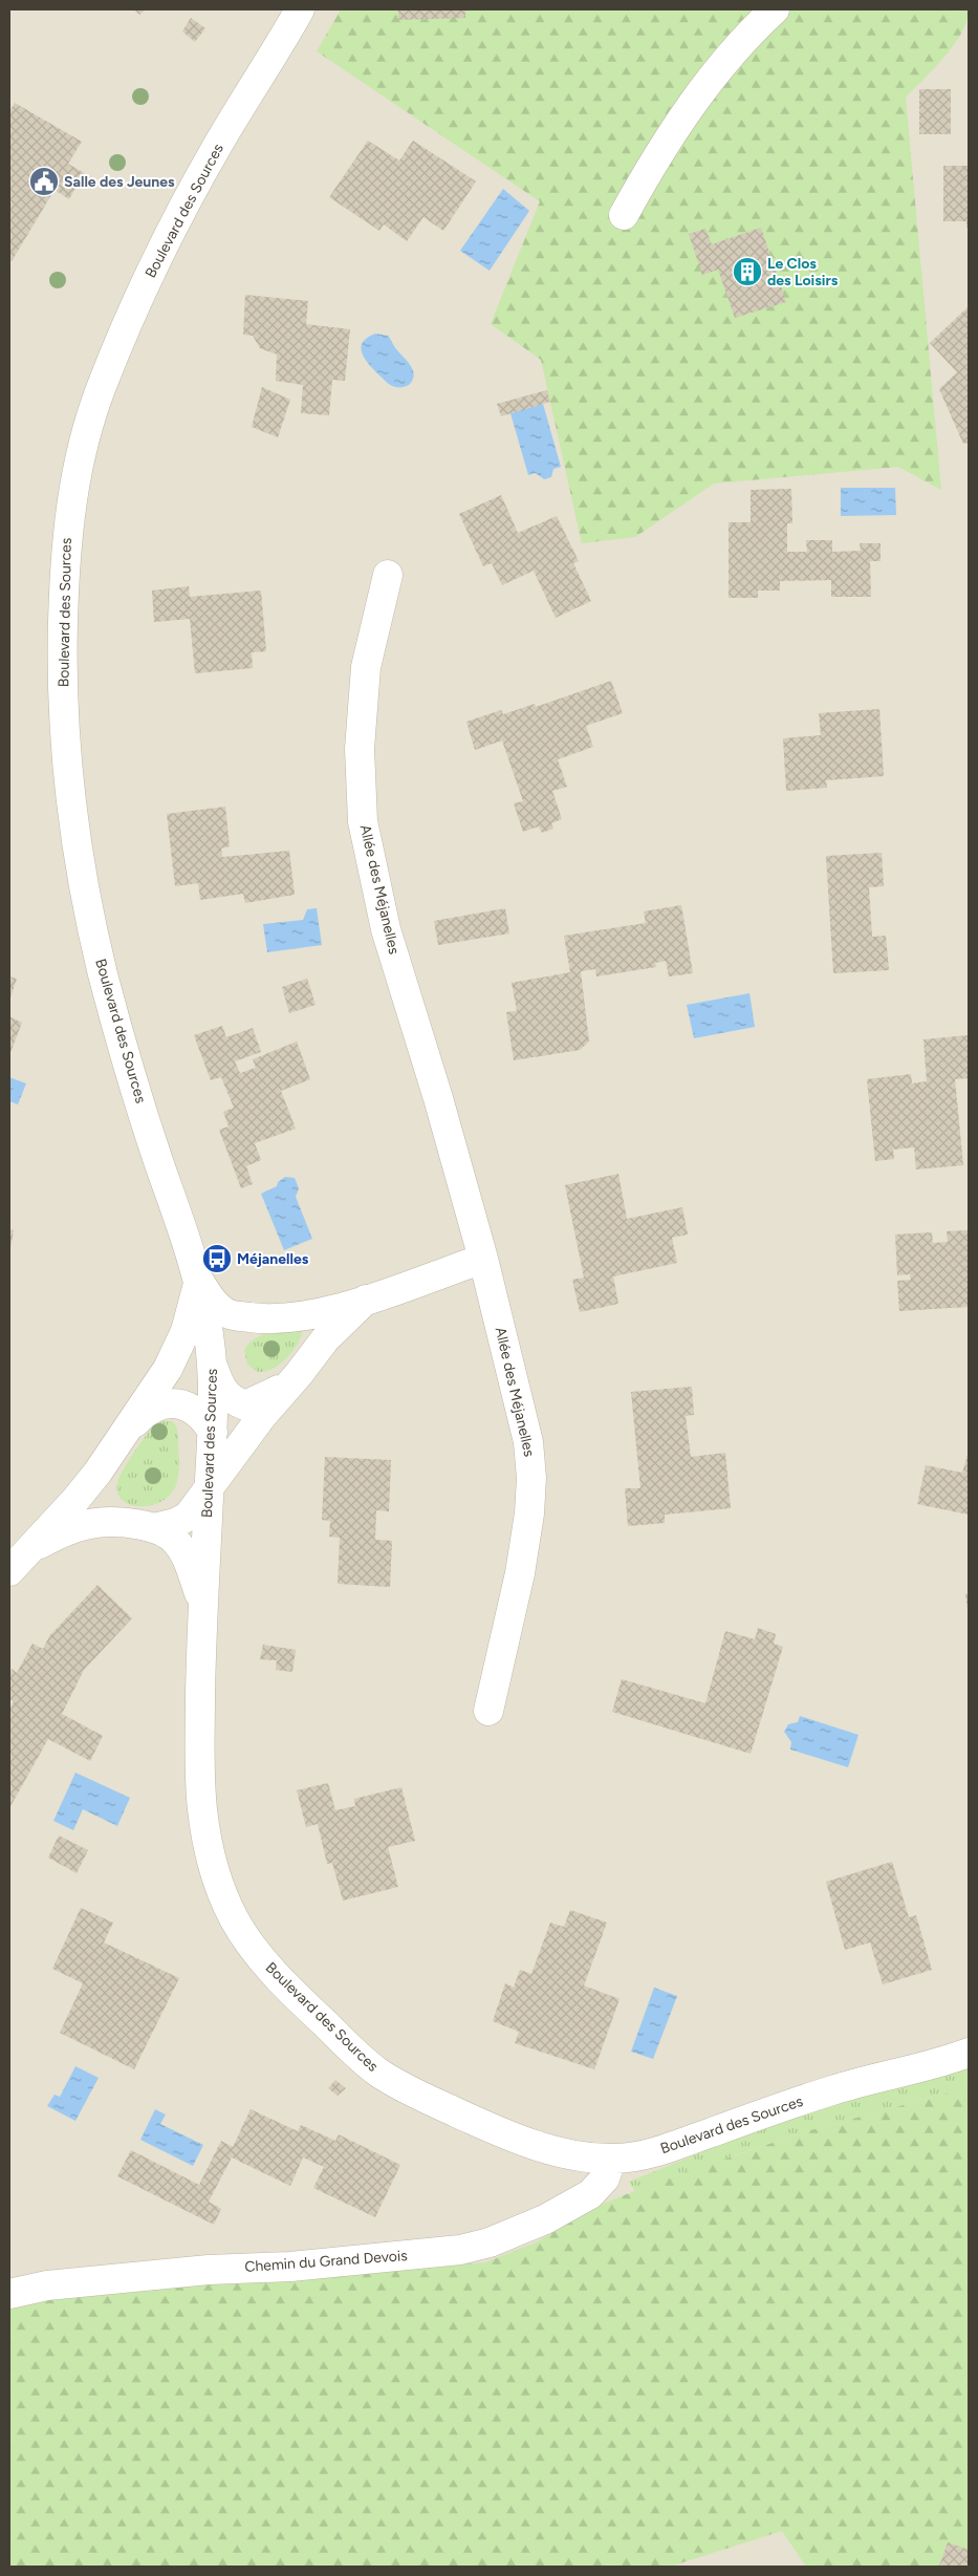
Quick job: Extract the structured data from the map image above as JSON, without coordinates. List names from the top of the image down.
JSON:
{
  "streets": {
    "street": ["Boulevard des Sources", "Allée des Méjanelles", "Chemin du Grand Devois"]
  },
  "crossings": [
    ["Boulevard des Sources", "Chemin du Grand Devois"]
  ],
  "places": {
    "public building": ["Salle des Jeunes"],
    "building": ["Le Clos des Loisirs"],
    "bus stop": ["Méjanelles"]
  }
}
